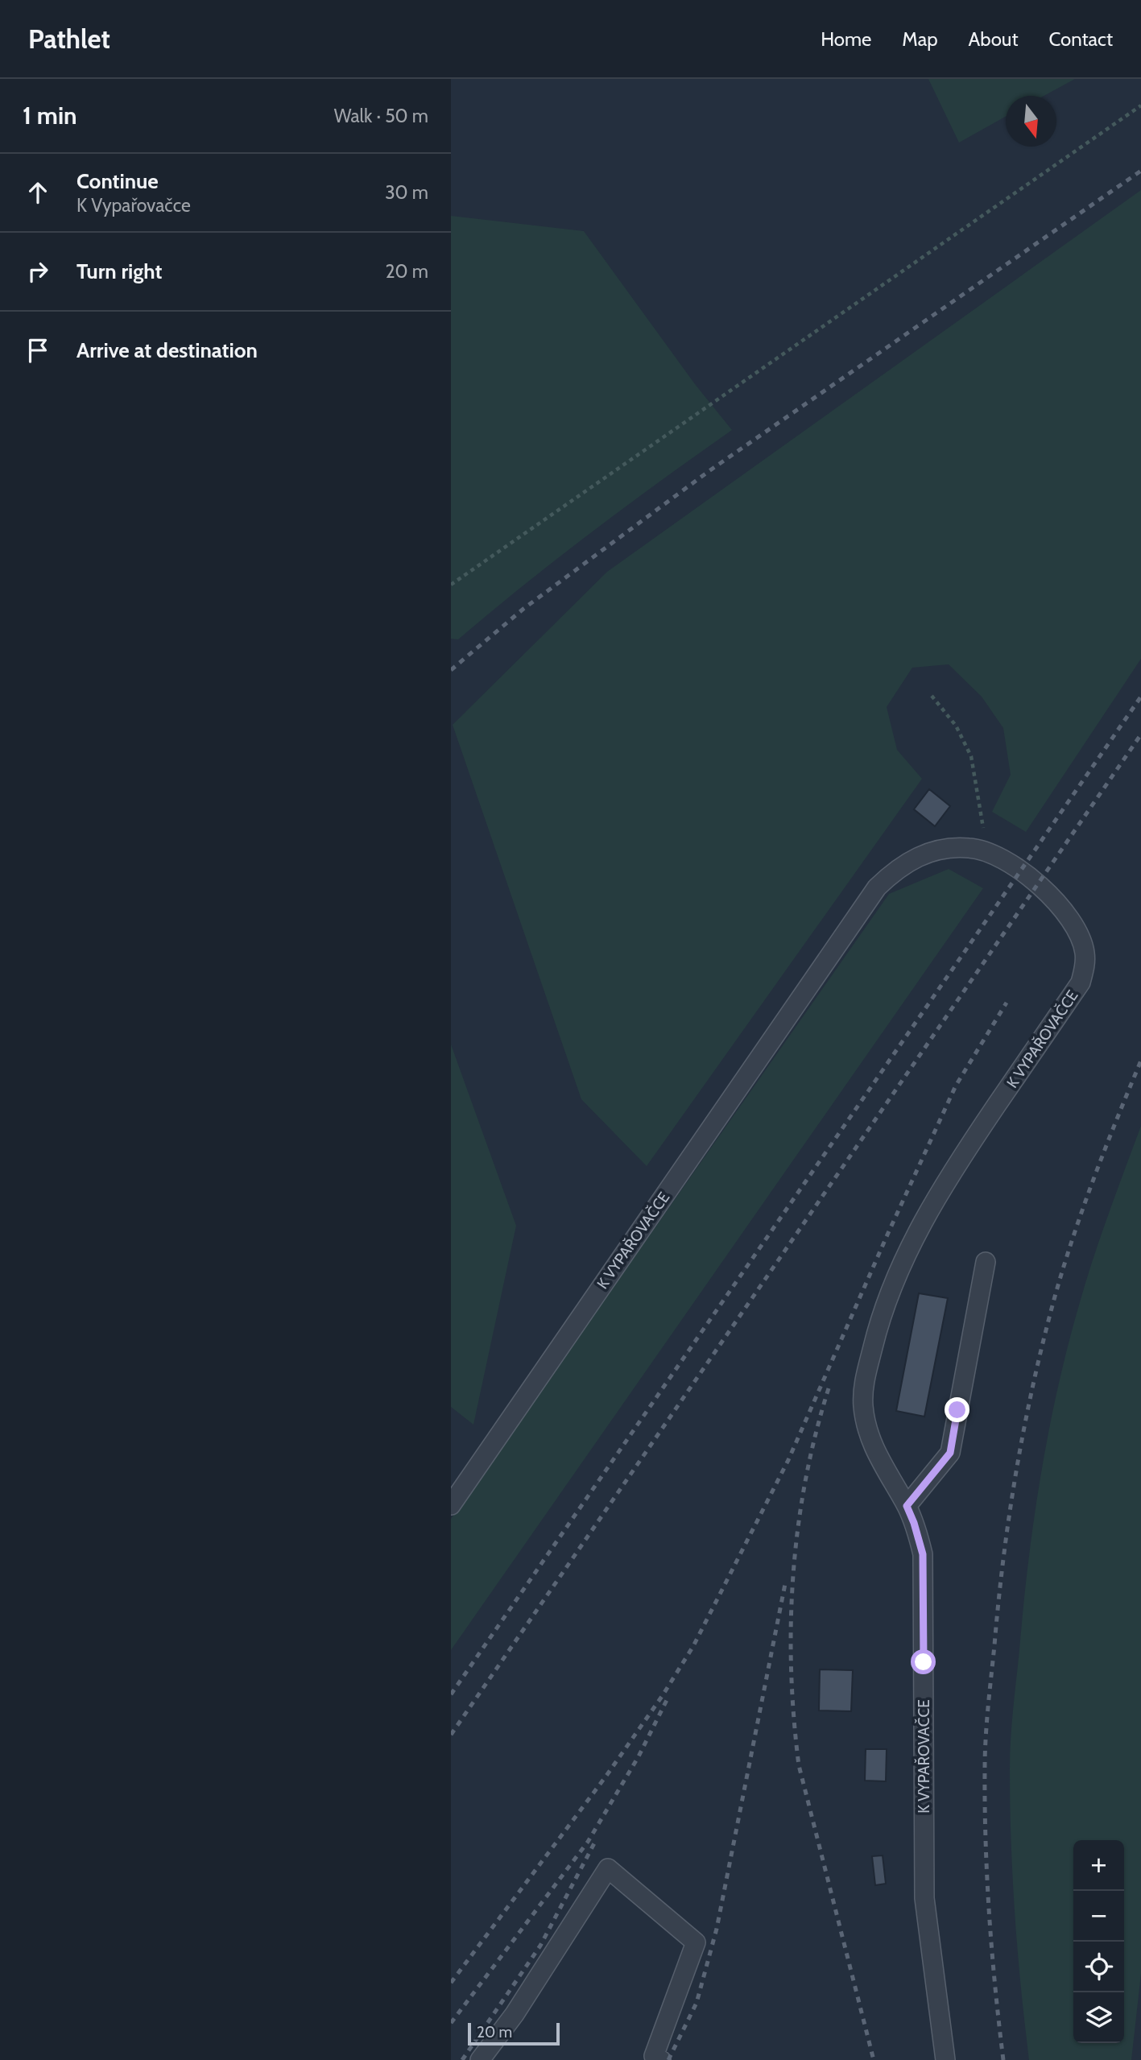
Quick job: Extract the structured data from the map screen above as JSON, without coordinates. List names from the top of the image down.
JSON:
{
  "streets": {
    "lane": ["K VYPAŘOVAČCE"]
  },
  "scale_bar": "20 m",
  "north": "bottom",
  "page": {
    "header": "Pathlet",
    "nav": [
      "Home",
      "Map",
      "About",
      "Contact"
    ],
    "heading": ["1 min", "Walk · 50 m"],
    "list": [
      ["Continue", "K Vypařovačce", "30 m"],
      ["Turn right", "20 m"],
      "Arrive at destination"
    ],
    "map_buttons": ["+", "−"],
    "scale": "20 m"
  }
}
